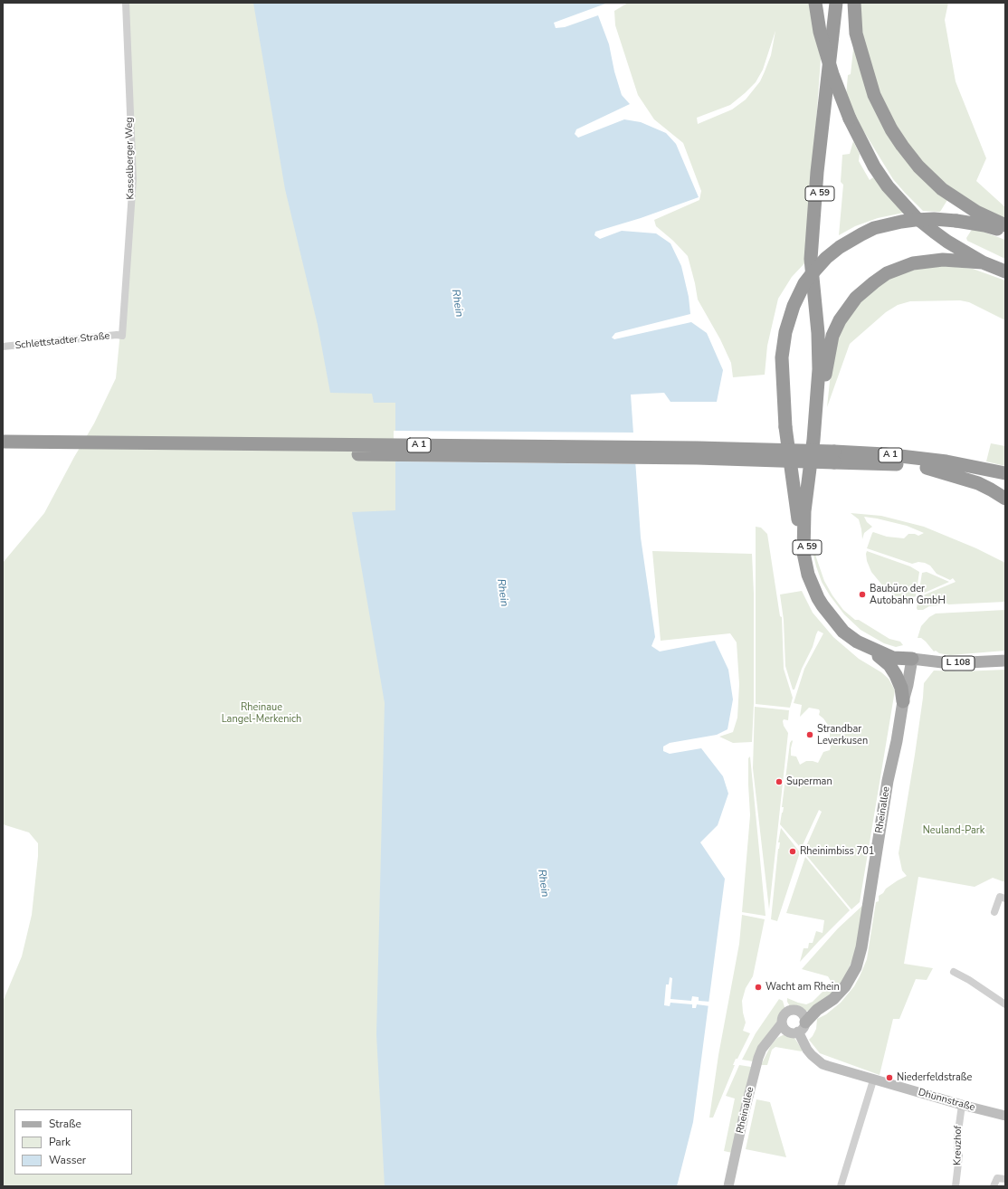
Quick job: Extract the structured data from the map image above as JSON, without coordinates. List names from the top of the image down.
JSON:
{
  "streets": {
    "highway": ["A 59", "A 1"],
    "main road": ["L 108", "Rheinallee", "Dhünnstraße"],
    "street": ["Kasselberger Weg", "Schlettstadter Straße", "Kreuzhof"]
  },
  "crossings": [
    ["Kasselberger Weg", "Schlettstadter Straße"],
    ["A 59", "L 108"],
    ["A 59", "Rheinallee"],
    ["L 108", "Rheinallee"],
    ["Rheinallee", "Dhünnstraße"],
    ["Dhünnstraße", "Kreuzhof"]
  ],
  "water": ["Rhein"],
  "parks": ["Rheinaue Langel-Merkenich", "Neuland-Park"],
  "places": [
    "Baubüro der Autobahn GmbH",
    "Strandbar Leverkusen",
    "Superman",
    "Rheinimbiss 701",
    "Wacht am Rhein",
    "Niederfeldstraße"
  ],
  "legend": ["Straße", "Park", "Wasser"]
}
